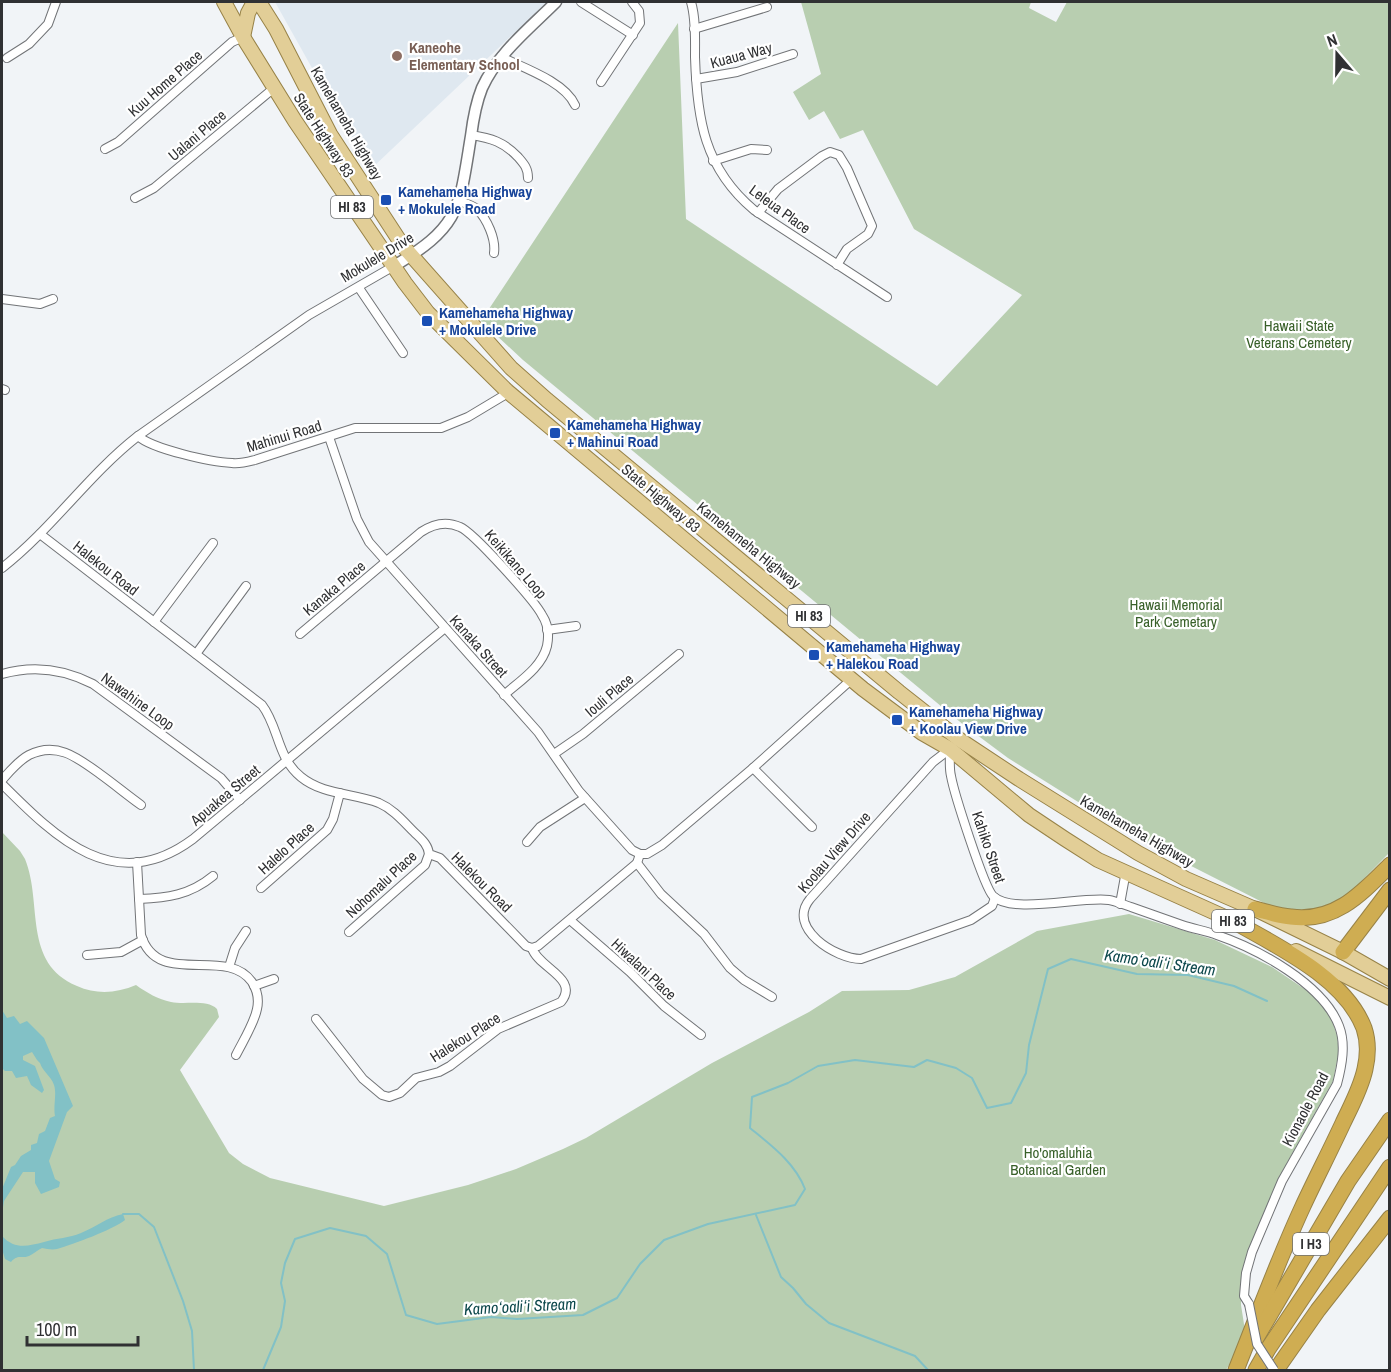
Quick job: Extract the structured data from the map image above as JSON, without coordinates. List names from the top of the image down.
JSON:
{
  "streets": {
    "highway": ["I H3"],
    "main road": ["Kamehameha Highway", "State Highway 83", "HI 83"],
    "street": [
      "Kuaua Way",
      "Kuu Home Place",
      "Ualani Place",
      "Leleua Place",
      "Mokulele Drive",
      "Mahinui Road",
      "Keikikane Loop",
      "Halekou Road",
      "Kanaka Place",
      "Kanaka Street",
      "Iouli Place",
      "Nawahine Loop",
      "Apuakea Street",
      "Kahiko Street",
      "Halelo Place",
      "Koolau View Drive",
      "Nohomalu Place",
      "Hiwalani Place",
      "Halekou Place",
      "Kionaole Road"
    ]
  },
  "crossings": [
    ["Kuaua Way", "Leleua Place"],
    ["Kuu Home Place", "State Highway 83"],
    ["Kamehameha Highway", "State Highway 83"],
    ["Kamehameha Highway", "Mokulele Drive"],
    ["Kamehameha Highway", "Kahiko Street"],
    ["Kamehameha Highway", "Koolau View Drive"],
    ["Ualani Place", "State Highway 83"],
    ["State Highway 83", "Mokulele Drive"],
    ["State Highway 83", "Mahinui Road"],
    ["State Highway 83", "Kahiko Street"],
    ["State Highway 83", "Koolau View Drive"],
    ["Mokulele Drive", "Mahinui Road"],
    ["Mahinui Road", "Kanaka Street"],
    ["Keikikane Loop", "Kanaka Place"],
    ["Keikikane Loop", "Kanaka Street"],
    ["Halekou Road", "Apuakea Street"],
    ["Halekou Road", "Halelo Place"],
    ["Halekou Road", "Nohomalu Place"],
    ["Halekou Road", "Halekou Place"],
    ["Kanaka Place", "Kanaka Street"],
    ["Kanaka Street", "Iouli Place"],
    ["Kanaka Street", "Apuakea Street"],
    ["Nawahine Loop", "Apuakea Street"],
    ["Kahiko Street", "Koolau View Drive"],
    ["Kahiko Street", "Kionaole Road"]
  ],
  "water": ["Kamoʻoaliʻi Stream"],
  "parks": ["Hawaii State Veterans Cemetery", "Hawaii Memorial Park Cemetary", "Ho'omaluhia Botanical Garden"],
  "places": {
    "other": ["Kaneohe Elementary School"],
    "transit": [
      "Kamehameha Highway + Mokulele Road",
      "Kamehameha Highway + Mokulele Drive",
      "Kamehameha Highway + Mahinui Road",
      "Kamehameha Highway + Halekou Road",
      "Kamehameha Highway + Koolau View Drive"
    ]
  },
  "scale_bar": "100 m",
  "north": "top"
}
